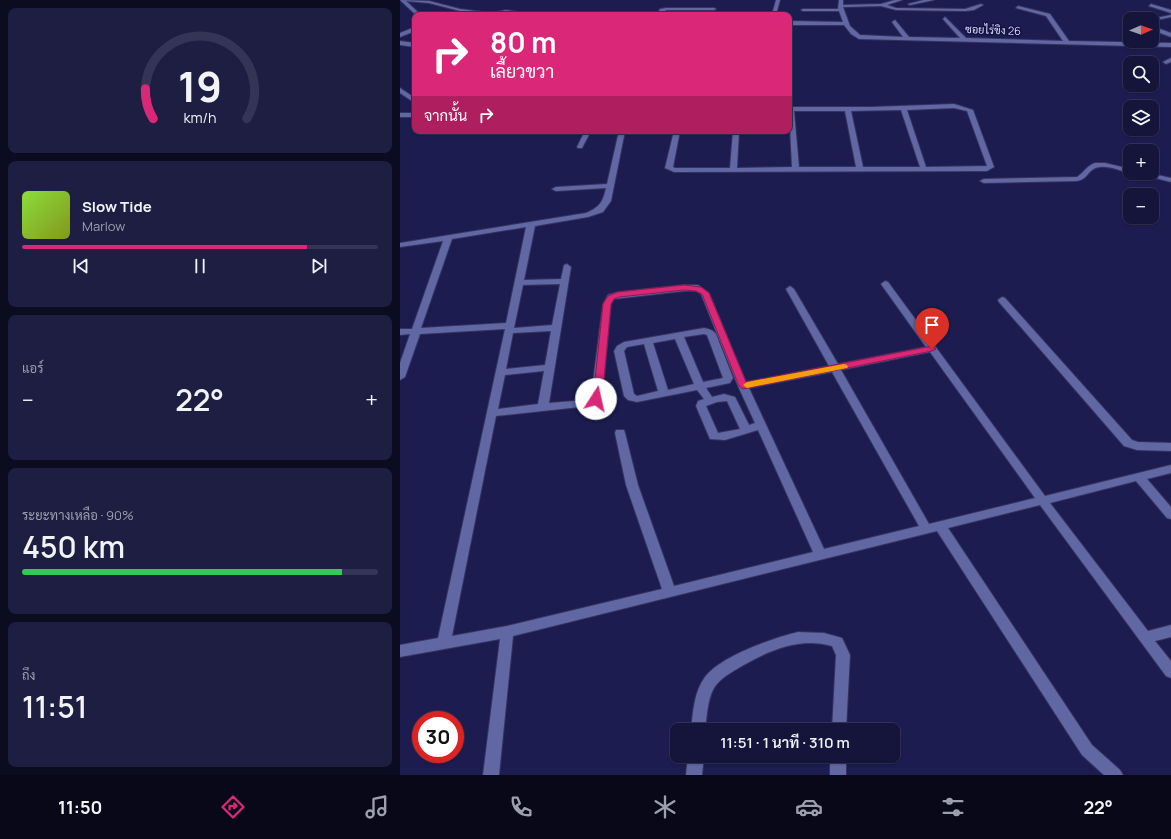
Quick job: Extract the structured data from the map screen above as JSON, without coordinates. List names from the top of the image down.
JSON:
{
  "streets": {
    "street": ["ซอยไร่ขิง 26"]
  },
  "north": "right",
  "page": {
    "map_buttons": ["+", "−"],
    "turn": ["80 m", "เลี้ยวขวา"],
    "then": "จากนั้น",
    "song": ["Slow Tide", "Marlow"],
    "tile": [
      "แอร์",
      ["ระยะทางเหลือ · 90%", "450 km"],
      ["ถึง", "11:51"]
    ],
    "heat": ["−", "22°", "+"],
    "limit": "30",
    "trip": "11:51 · 1 นาที · 310 m",
    "tabs": ["11:50", "22°"],
    "gauge": ["19", "km/h"]
  }
}
